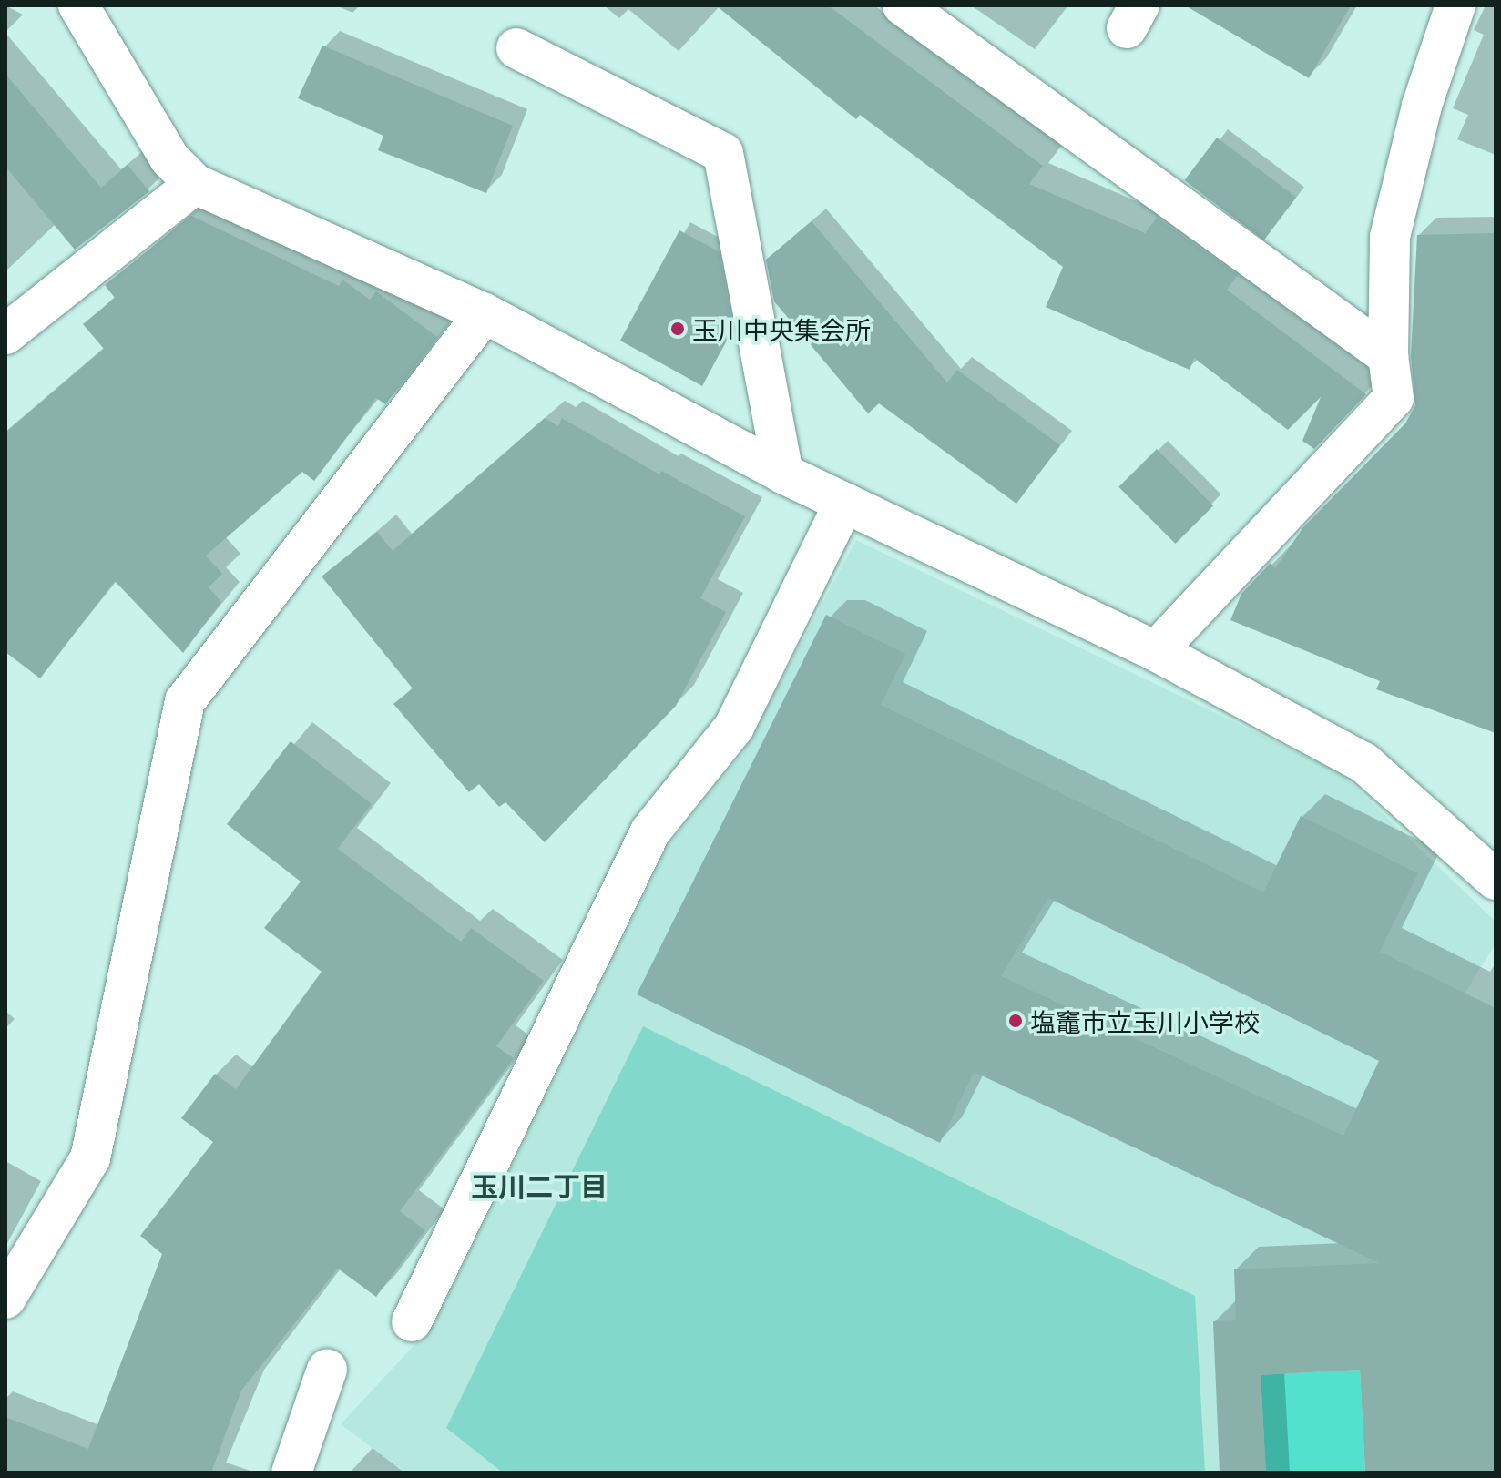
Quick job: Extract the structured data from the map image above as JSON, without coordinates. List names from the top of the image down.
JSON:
{
  "districts": ["玉川二丁目"],
  "places": ["玉川中央集会所", "塩竈市立玉川小学校"]
}
